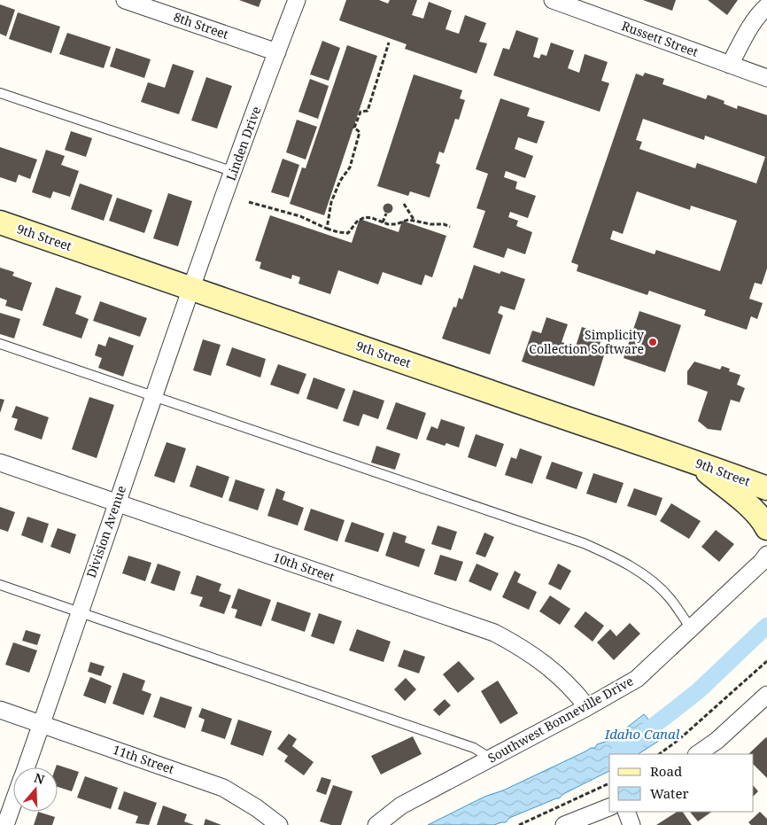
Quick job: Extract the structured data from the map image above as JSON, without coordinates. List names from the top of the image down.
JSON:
{
  "streets": {
    "street": [
      "8th Street",
      "Russett Street",
      "Linden Drive",
      "9th Street",
      "Division Avenue",
      "10th Street",
      "Southwest Bonneville Drive",
      "11th Street"
    ]
  },
  "crossings": [
    ["8th Street", "Linden Drive"],
    ["Linden Drive", "9th Street"],
    ["Linden Drive", "Division Avenue"],
    ["9th Street", "Division Avenue"],
    ["Division Avenue", "10th Street"],
    ["Division Avenue", "11th Street"],
    ["10th Street", "Southwest Bonneville Drive"]
  ],
  "water": ["Idaho Canal"],
  "places": ["Simplicity Collection Software"],
  "legend": ["Road", "Water"],
  "north": "top"
}
